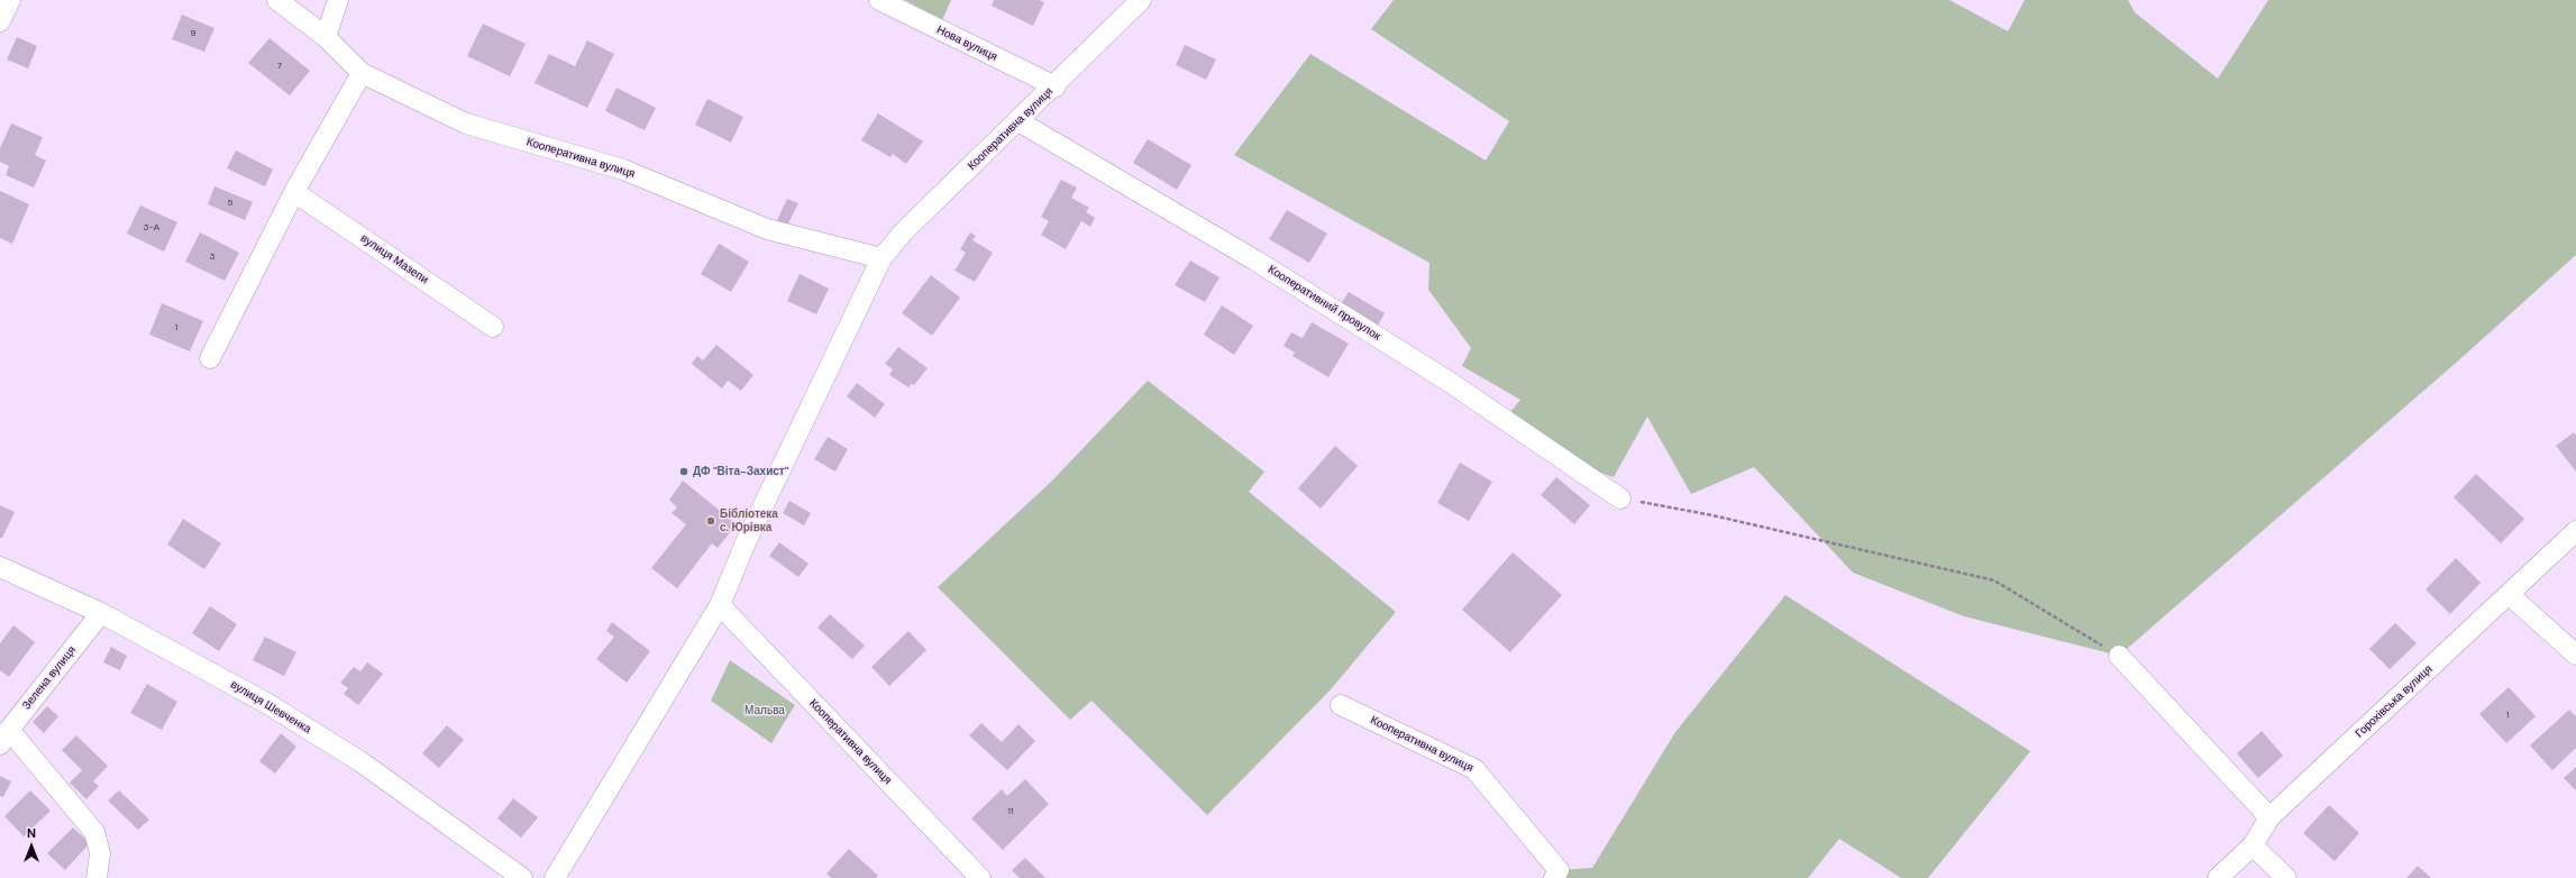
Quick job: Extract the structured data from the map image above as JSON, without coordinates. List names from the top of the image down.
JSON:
{
  "streets": {
    "street": [
      "Нова вулиця",
      "Кооперативна вулиця",
      "вулиця Мазепи",
      "Кооперативний провулок",
      "Зелена вулиця",
      "Горохівська вулиця",
      "вулиця Шевченка"
    ]
  },
  "crossings": [
    ["Нова вулиця", "Кооперативна вулиця"],
    ["Кооперативна вулиця", "Кооперативний провулок"],
    ["Зелена вулиця", "вулиця Шевченка"]
  ],
  "parks": ["Мальва"],
  "places": ["ДФ \"Віта-Захист\"", "Бібліотека с. Юрівка"],
  "house_numbers": [
    "9",
    "7",
    "5",
    "3-А",
    "3",
    "1",
    "1",
    "11"
  ],
  "north": "top"
}
